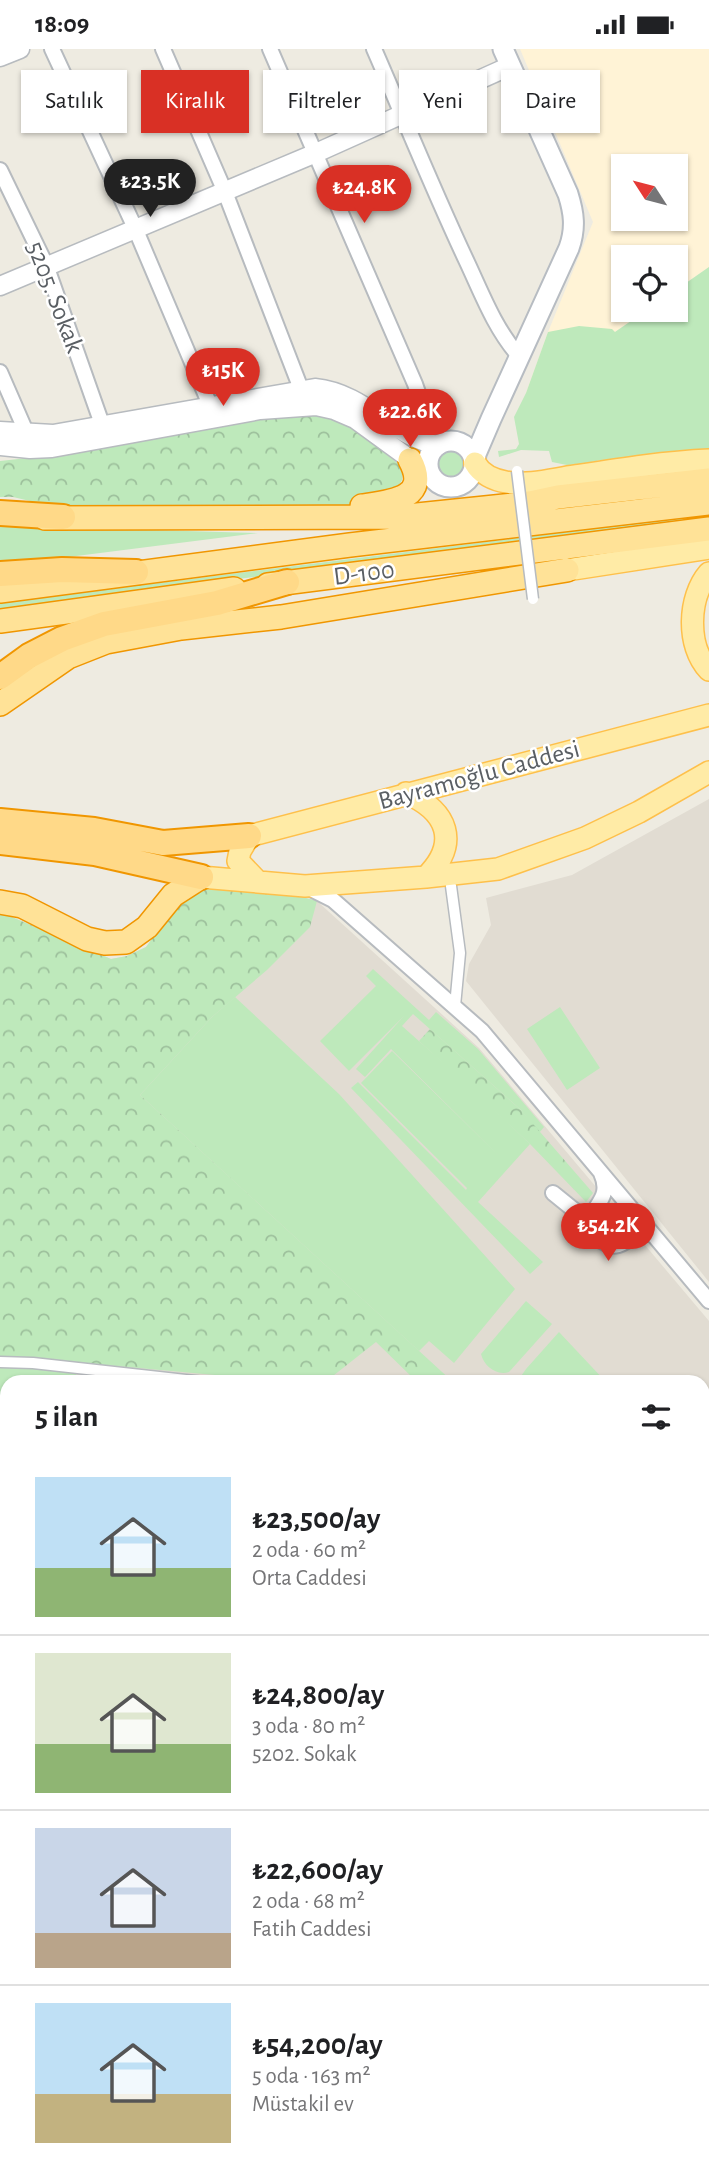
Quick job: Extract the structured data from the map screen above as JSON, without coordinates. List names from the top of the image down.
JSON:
{
  "streets": {
    "highway": ["D-100"],
    "main road": ["Bayramoğlu Caddesi"],
    "street": ["5205. Sokak"]
  },
  "north": "top left",
  "page": {
    "status": "18:09",
    "chip": [
      "Satılık",
      "Kiralık",
      "Filtreler",
      "Yeni",
      "Daire"
    ],
    "price": [
      "₺23.5K",
      "₺24.8K",
      "₺15K",
      "₺22.6K",
      "₺54.2K"
    ],
    "heading": "5 ilan",
    "list": [
      {
        "name": "₺23,500/ay",
        "note": "2 oda · 60 m² · Orta Caddesi"
      },
      {
        "name": "₺24,800/ay",
        "note": "3 oda · 80 m² · 5202. Sokak"
      },
      {
        "name": "₺22,600/ay",
        "note": "2 oda · 68 m² · Fatih Caddesi"
      },
      {
        "name": "₺54,200/ay",
        "note": "5 oda · 163 m² · Müstakil ev"
      }
    ]
  }
}
